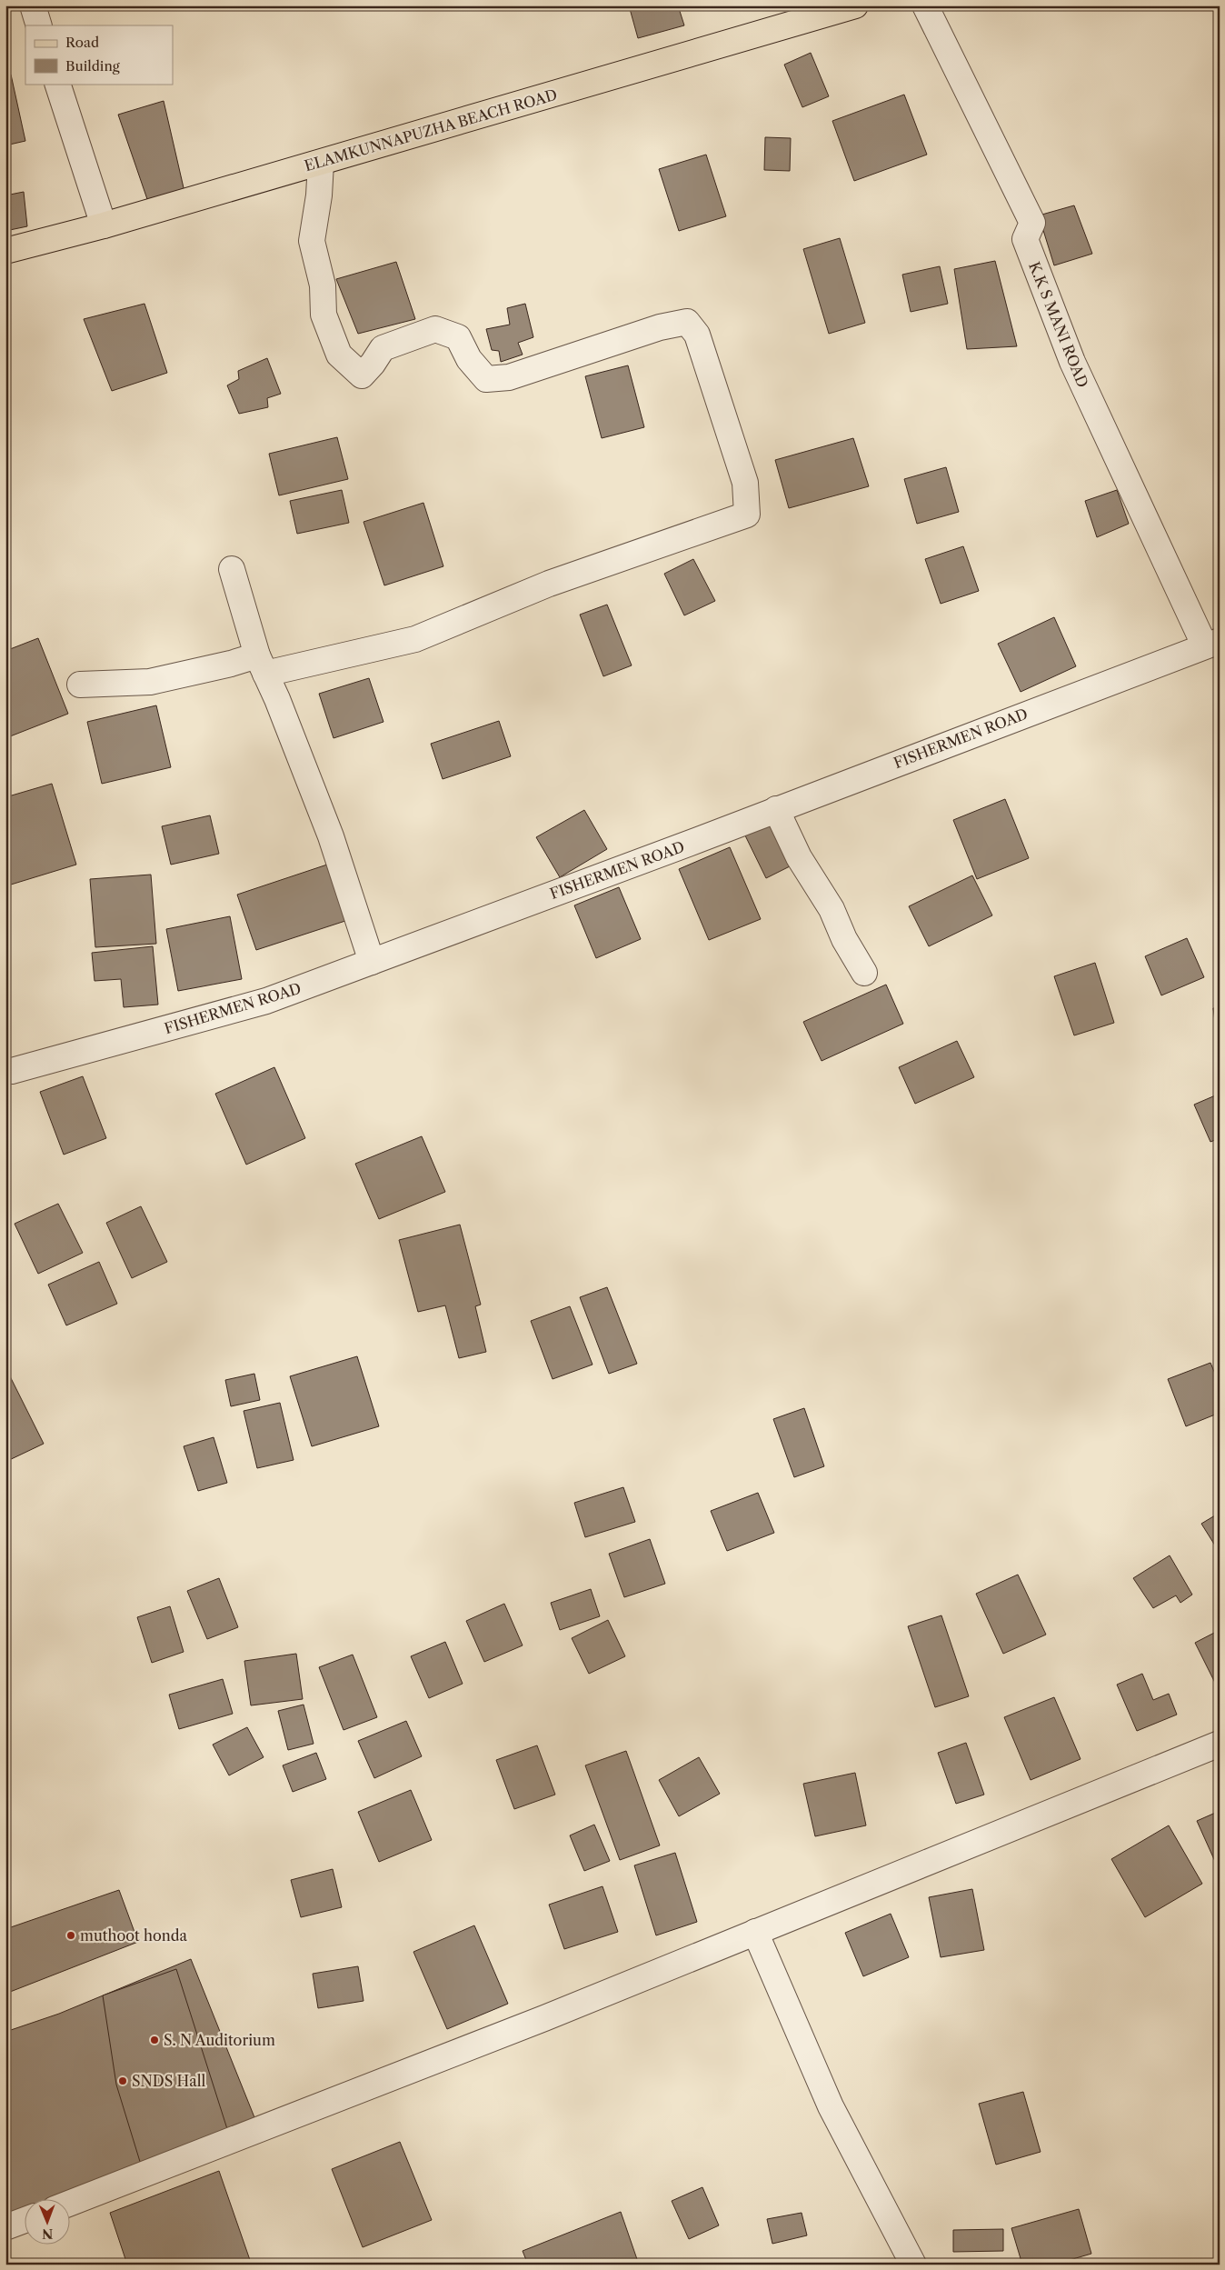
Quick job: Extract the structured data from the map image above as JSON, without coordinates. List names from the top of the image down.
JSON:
{
  "streets": {
    "main road": ["ELAMKUNNAPUZHA BEACH ROAD"],
    "street": ["K.K S MANI ROAD", "FISHERMEN ROAD"]
  },
  "crossings": [
    ["K.K S MANI ROAD", "FISHERMEN ROAD"]
  ],
  "places": ["muthoot honda", "S. N Auditorium", "SNDS Hall"],
  "legend": ["Road", "Building"],
  "north": "bottom"
}
